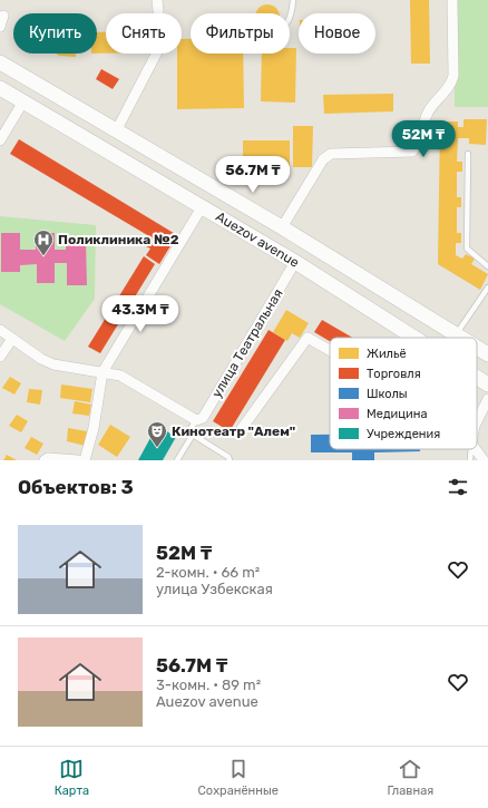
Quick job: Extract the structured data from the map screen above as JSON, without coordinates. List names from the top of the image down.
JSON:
{
  "streets": {
    "main road": ["Auezov avenue"],
    "street": ["улица Театральная"]
  },
  "crossings": [
    ["Auezov avenue", "улица Театральная"]
  ],
  "places": {
    "hospital": ["Поликлиника №2"],
    "theatre": ["Кинотеатр \"Алем\""]
  },
  "legend": [
    "Жильё",
    "Торговля",
    "Школы",
    "Медицина",
    "Учреждения"
  ],
  "page": {
    "chip": [
      "Купить",
      "Снять",
      "Фильтры",
      "Новое"
    ],
    "price": ["52M ₸", "56.7M ₸", "43.3M ₸"],
    "heading": "Объектов: 3",
    "list": [
      {
        "name": "52M ₸",
        "note": "2-комн. · 66 m² · улица Узбекская"
      },
      {
        "name": "56.7M ₸",
        "note": "3-комн. · 89 m² · Auezov avenue"
      }
    ],
    "tabs": ["Карта", "Сохранённые", "Главная"]
  }
}
